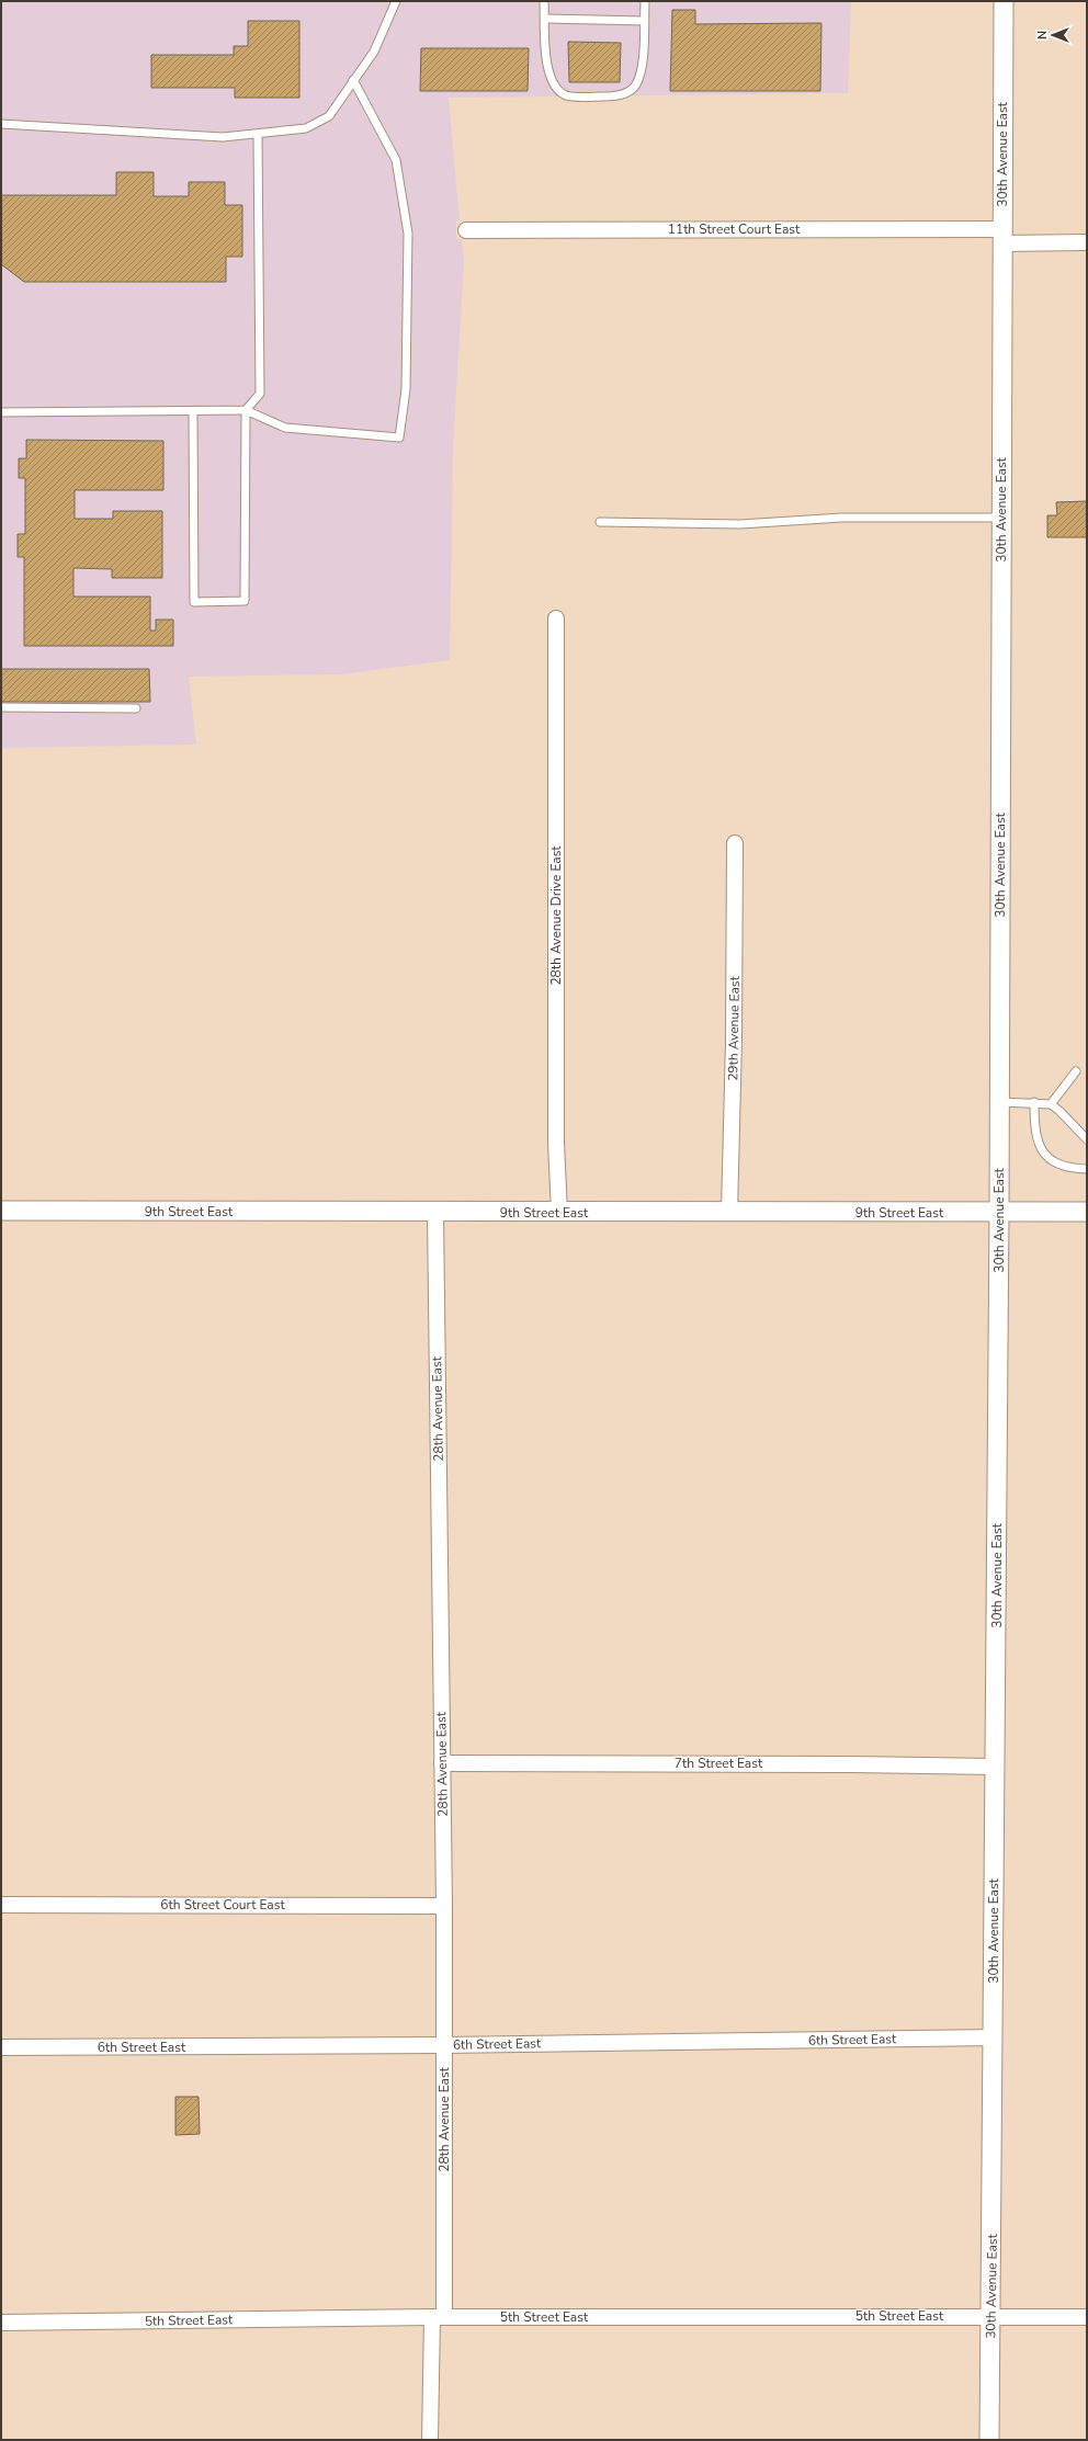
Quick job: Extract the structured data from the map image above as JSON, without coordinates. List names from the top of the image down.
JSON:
{
  "streets": {
    "street": [
      "30th Avenue East",
      "11th Street Court East",
      "28th Avenue Drive East",
      "29th Avenue East",
      "9th Street East",
      "28th Avenue East",
      "7th Street East",
      "6th Street Court East",
      "6th Street East",
      "5th Street East"
    ]
  },
  "crossings": [
    ["30th Avenue East", "11th Street Court East"],
    ["30th Avenue East", "9th Street East"],
    ["30th Avenue East", "7th Street East"],
    ["30th Avenue East", "6th Street East"],
    ["30th Avenue East", "5th Street East"],
    ["28th Avenue Drive East", "9th Street East"],
    ["29th Avenue East", "9th Street East"],
    ["9th Street East", "28th Avenue East"],
    ["28th Avenue East", "7th Street East"],
    ["28th Avenue East", "6th Street Court East"],
    ["28th Avenue East", "6th Street East"],
    ["28th Avenue East", "5th Street East"]
  ],
  "north": "left"
}
